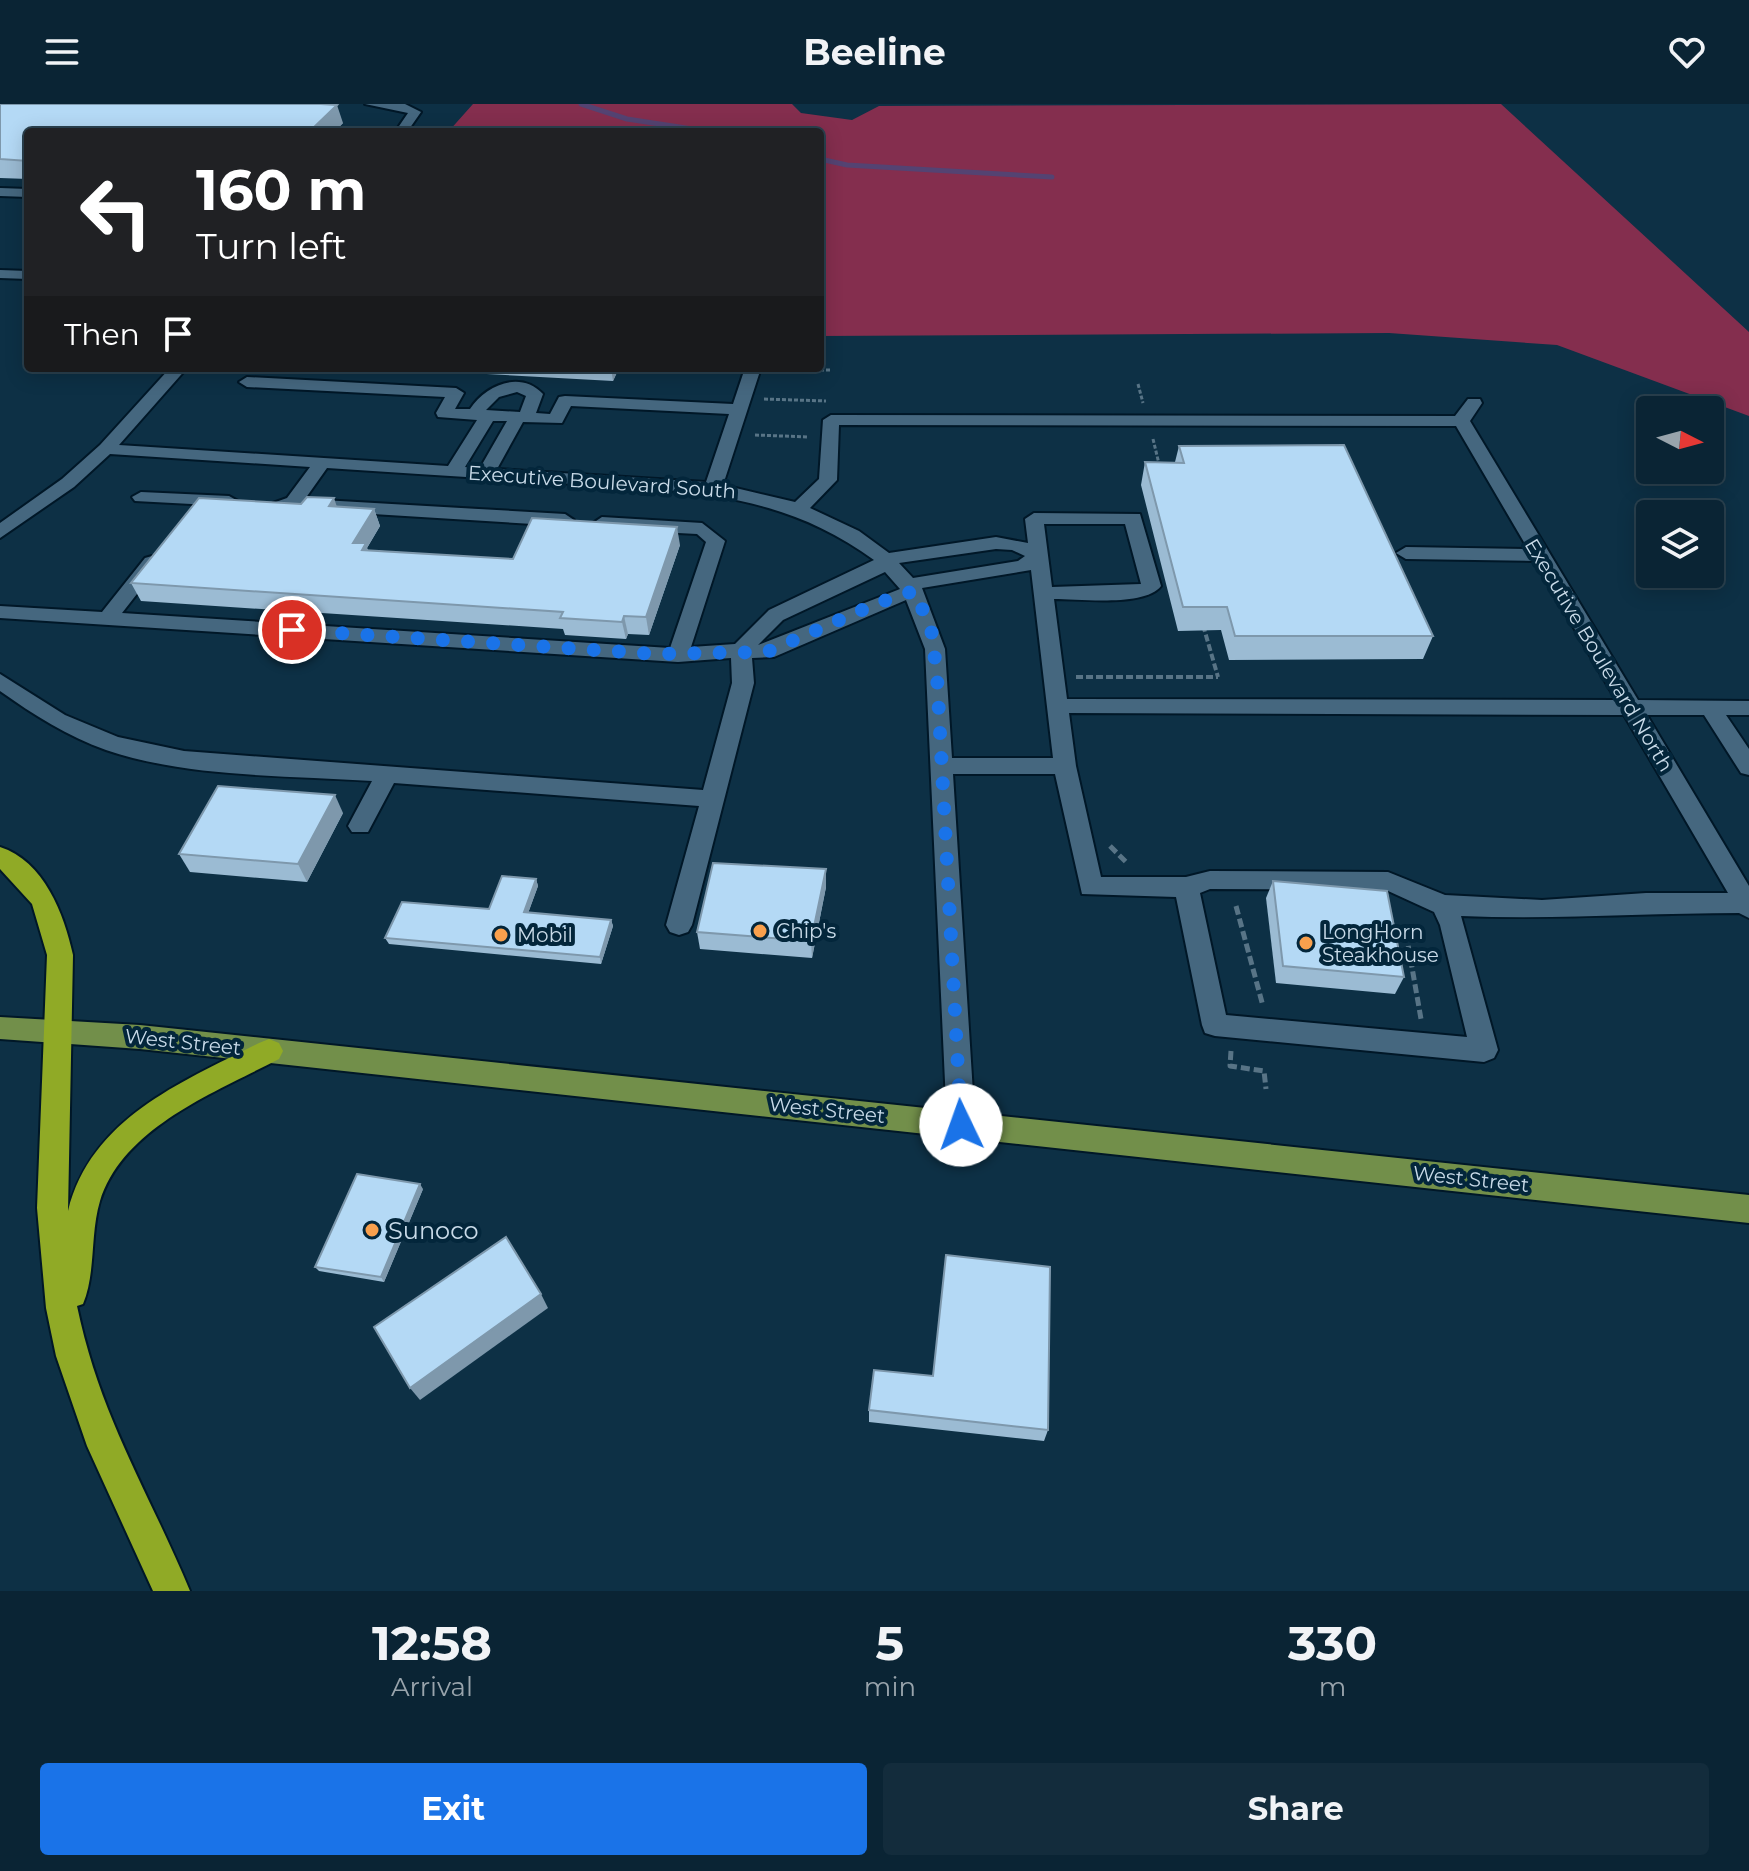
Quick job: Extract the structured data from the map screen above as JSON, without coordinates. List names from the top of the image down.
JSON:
{
  "streets": {
    "main road": ["West Street"],
    "street": ["Executive Boulevard South", "Executive Boulevard North"]
  },
  "crossings": [
    ["Executive Boulevard South", "West Street"]
  ],
  "places": [
    "Chip's",
    "Mobil",
    "LongHorn Steakhouse",
    "Sunoco"
  ],
  "north": "right",
  "page": {
    "header": "Beeline",
    "turn": ["160 m", "Turn left"],
    "then": "Then",
    "eta": [
      "12:58",
      "Arrival",
      "5",
      "min",
      "330",
      "m"
    ],
    "buttons": ["Exit", "Share"]
  }
}
